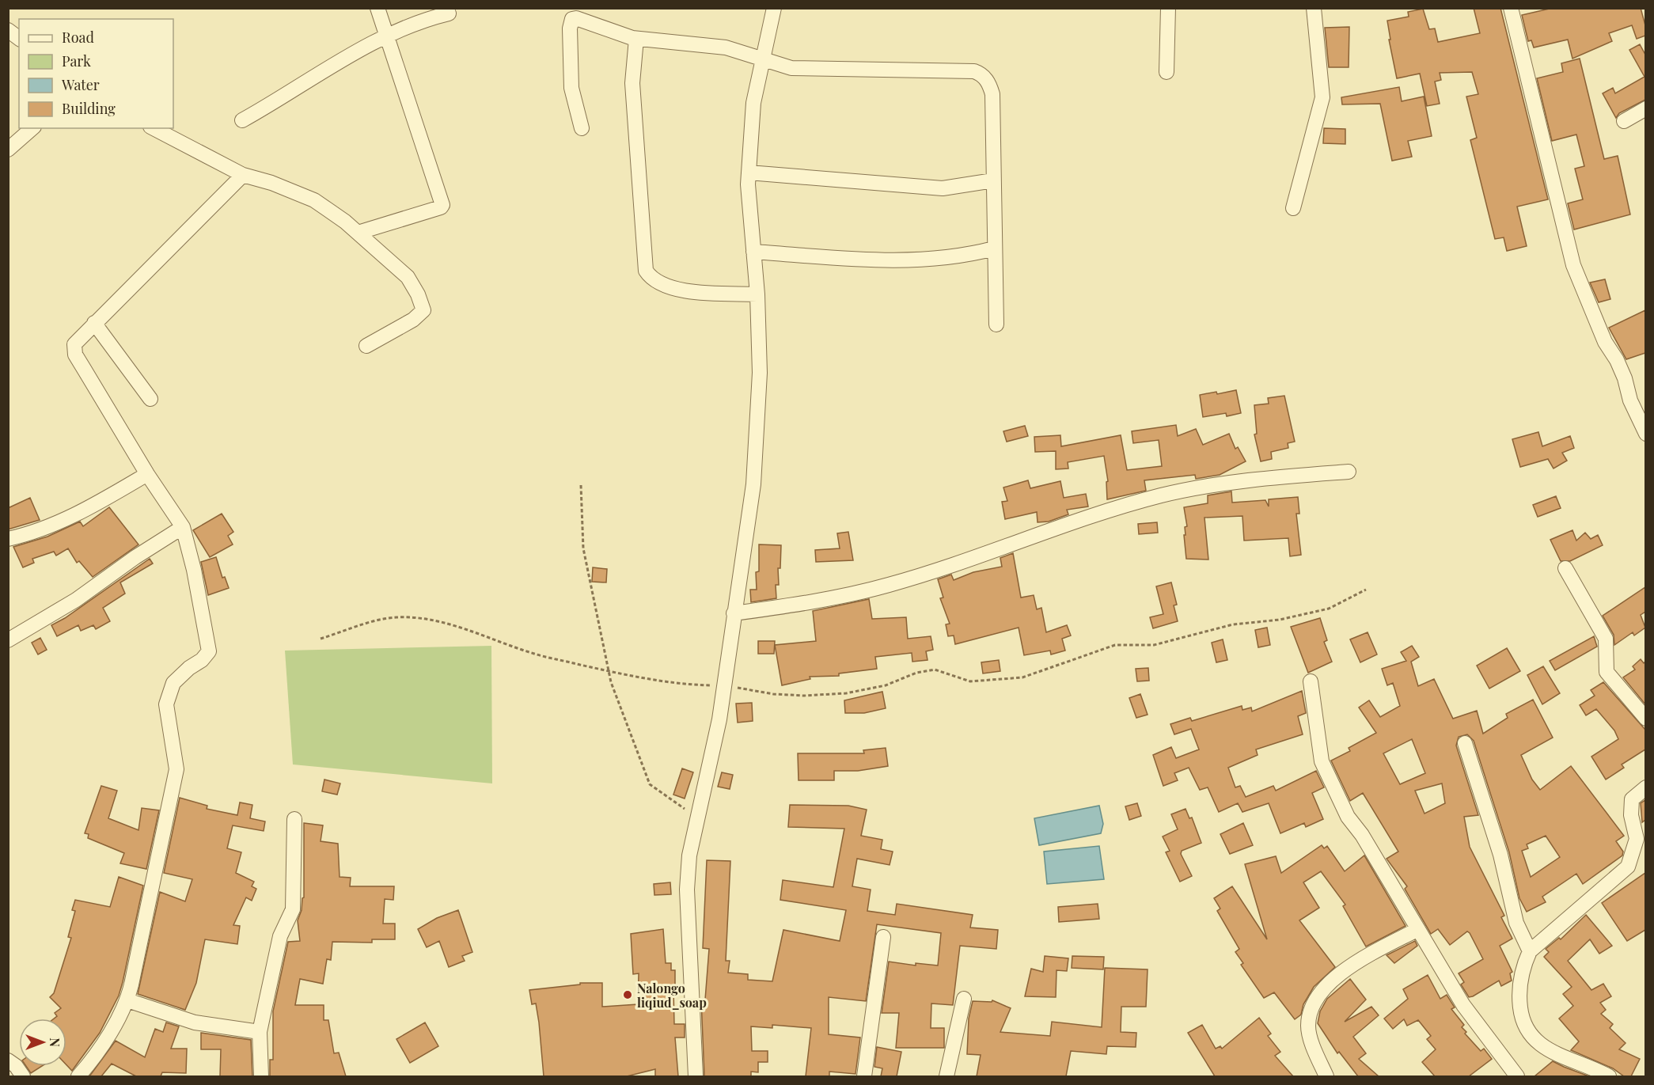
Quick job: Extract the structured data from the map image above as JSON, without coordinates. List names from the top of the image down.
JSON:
{
  "places": ["Nalongo liqiud_soap"],
  "legend": [
    "Road",
    "Park",
    "Water",
    "Building"
  ],
  "north": "right"
}
